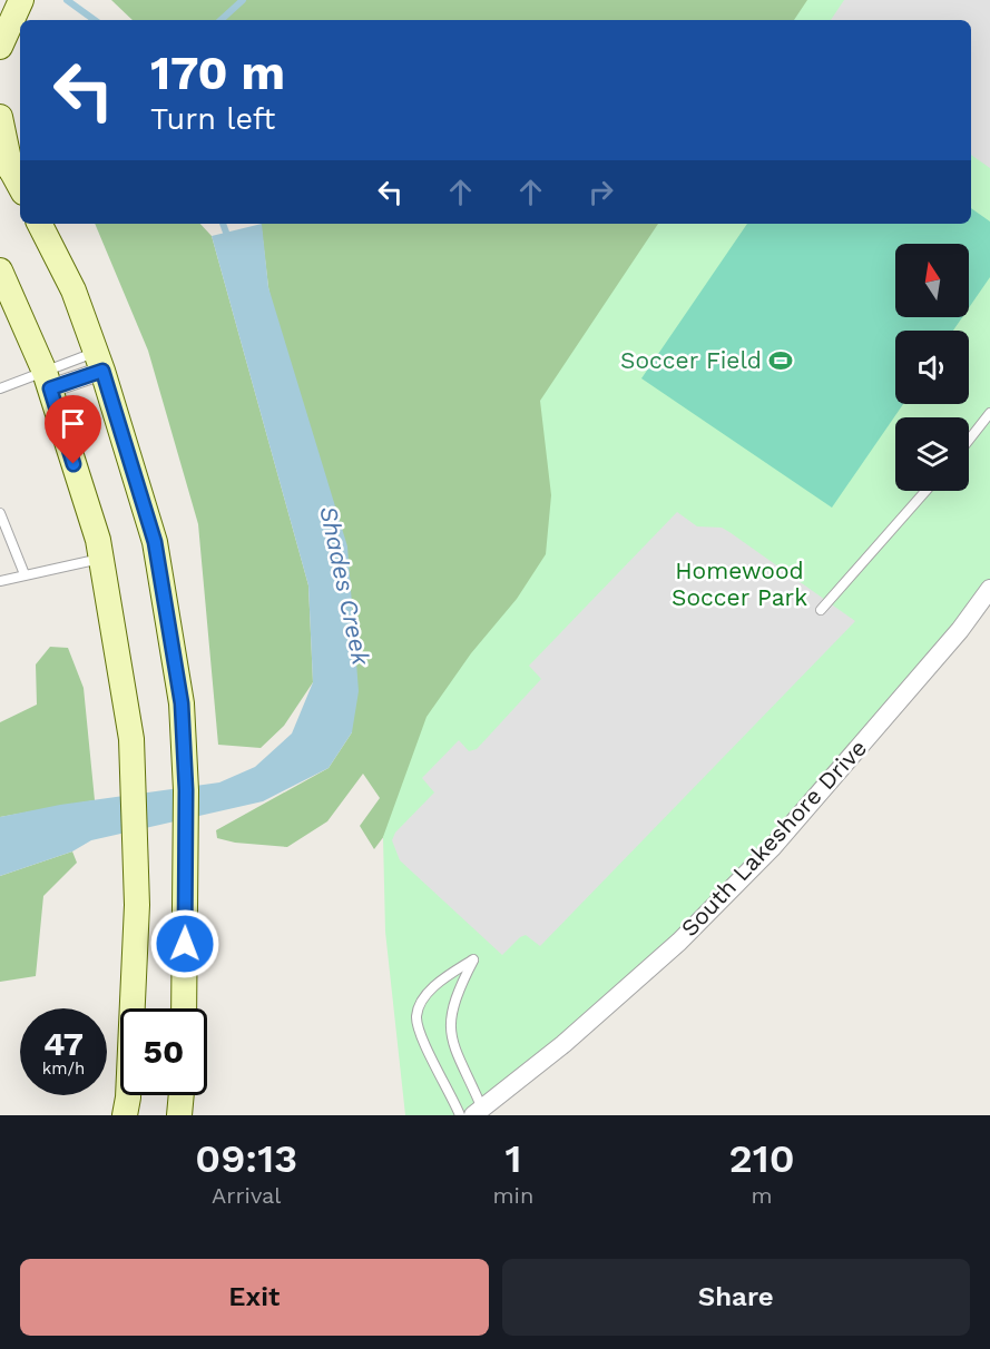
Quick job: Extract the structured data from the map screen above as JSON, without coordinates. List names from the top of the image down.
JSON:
{
  "streets": {
    "street": ["South Lakeshore Drive"]
  },
  "water": ["Shades Creek"],
  "parks": ["Homewood Soccer Park"],
  "places": {
    "sports": ["Soccer Field"]
  },
  "north": "top",
  "page": {
    "turn": ["170 m", "Turn left"],
    "speed": "47 km/h",
    "limit": "50",
    "eta": [
      "09:13",
      "Arrival",
      "1",
      "min",
      "210",
      "m"
    ],
    "buttons": ["Exit", "Share"]
  }
}
